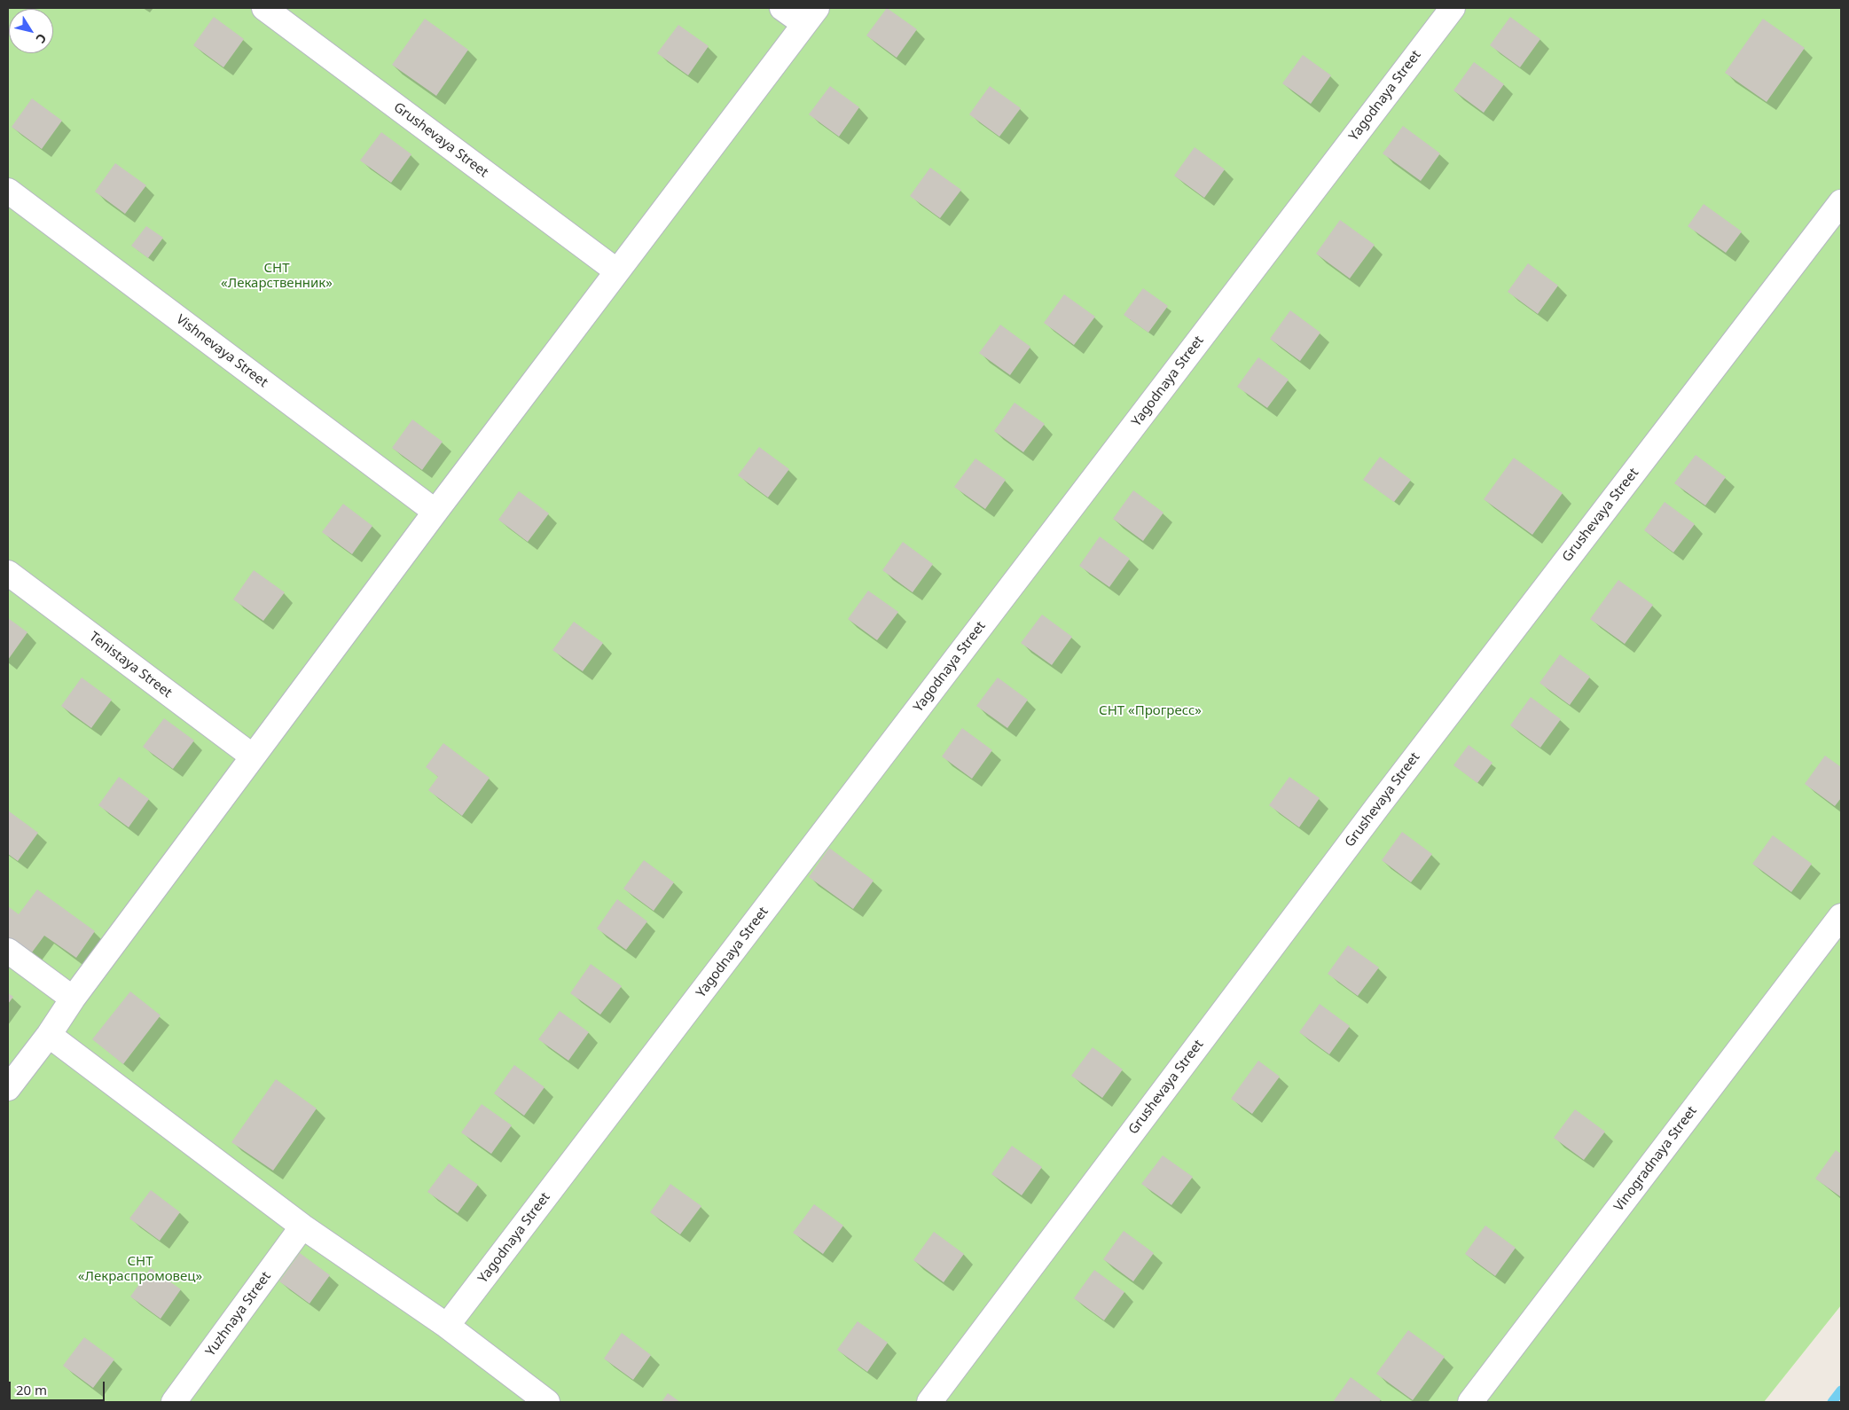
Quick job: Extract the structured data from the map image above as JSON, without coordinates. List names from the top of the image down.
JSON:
{
  "streets": {
    "street": [
      "Yagodnaya Street",
      "Grushevaya Street",
      "Vishnevaya Street",
      "Tenistaya Street",
      "Vinogradnaya Street",
      "Yuzhnaya Street"
    ]
  },
  "parks": ["СНТ «Лекарственник»", "СНТ «Прогресс»", "СНТ «Лекраспромовец»"],
  "scale_bar": "20 m",
  "north": "bottom right"
}
